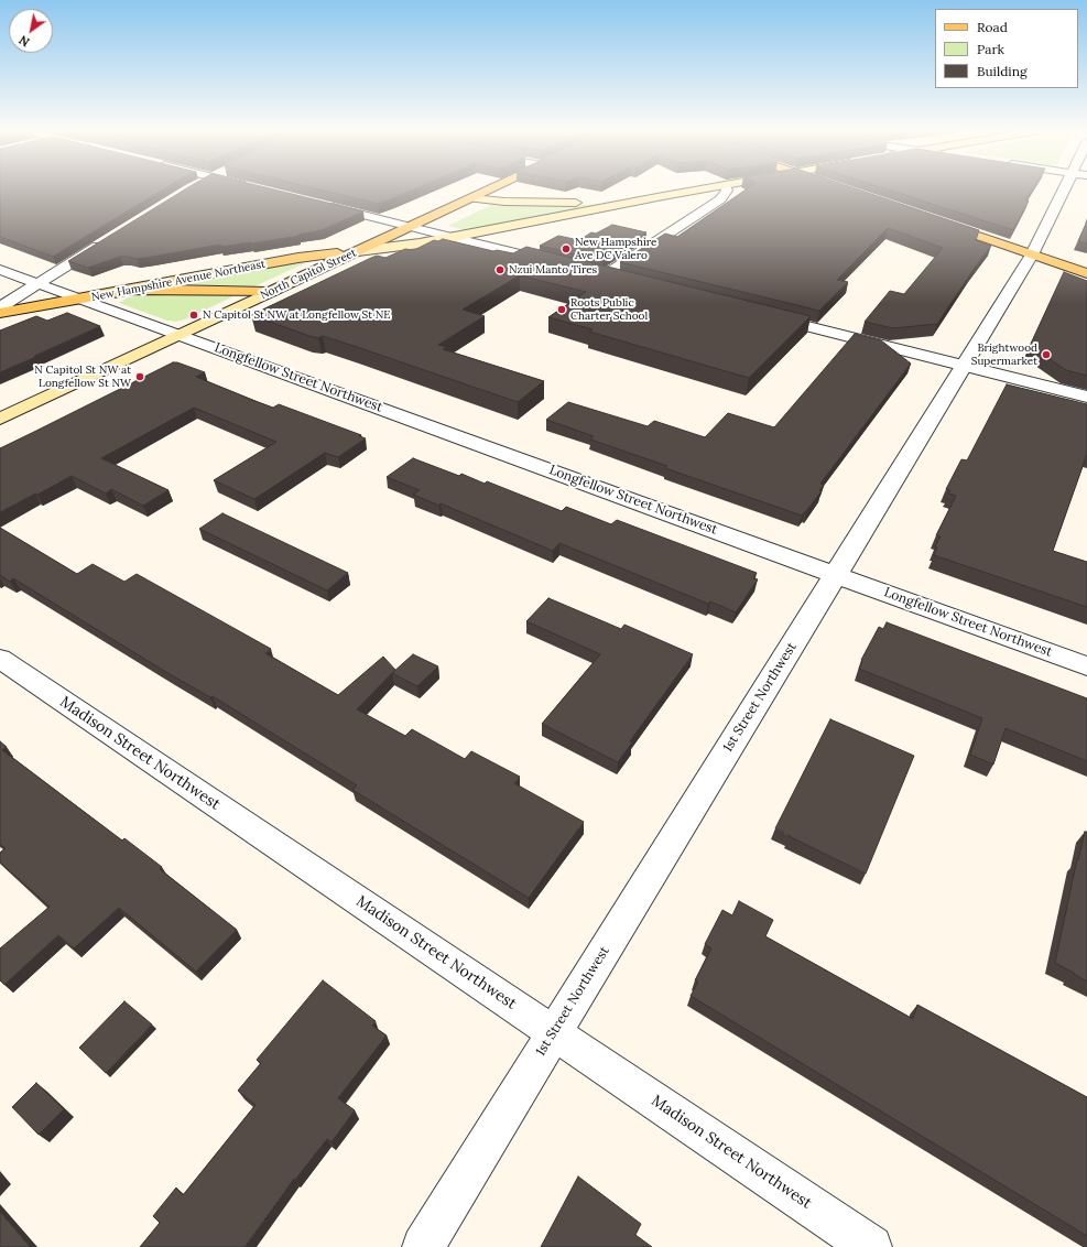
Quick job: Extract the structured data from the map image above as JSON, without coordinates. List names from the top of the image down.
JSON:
{
  "streets": {
    "main road": ["North Capitol Street", "New Hampshire Avenue Northeast"],
    "street": ["Longfellow Street Northwest", "1st Street Northwest", "Madison Street Northwest"]
  },
  "crossings": [
    ["North Capitol Street", "New Hampshire Avenue Northeast"],
    ["North Capitol Street", "Longfellow Street Northwest"],
    ["New Hampshire Avenue Northeast", "Longfellow Street Northwest"],
    ["Longfellow Street Northwest", "1st Street Northwest"],
    ["1st Street Northwest", "Madison Street Northwest"]
  ],
  "places": [
    "New Hampshire Ave DC Valero",
    "Nzui Manto Tires",
    "Roots Public Charter School",
    "N Capitol St NW at Longfellow St NE",
    "Brightwood Supermarket",
    "N Capitol St NW at Longfellow St NW"
  ],
  "legend": ["Road", "Park", "Building"],
  "north": "bottom left"
}
